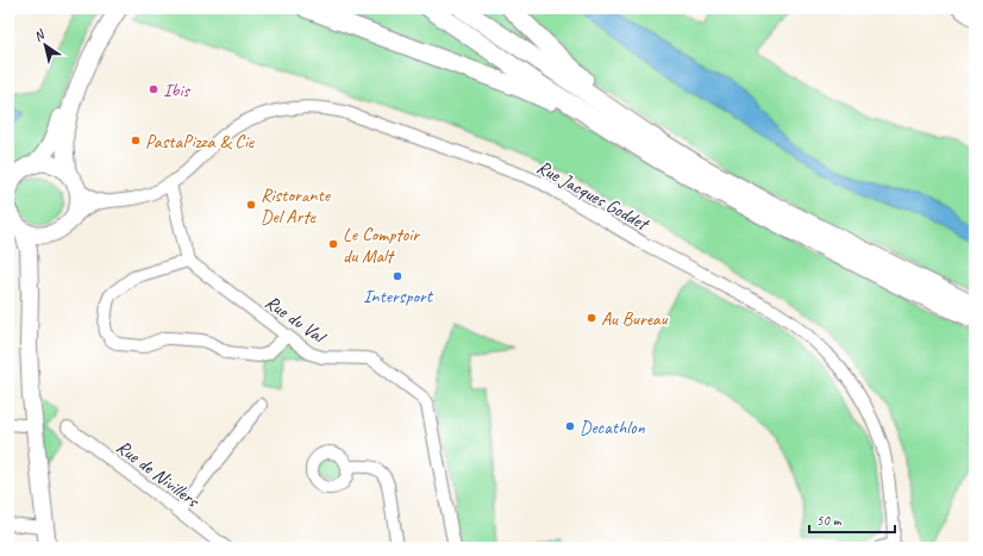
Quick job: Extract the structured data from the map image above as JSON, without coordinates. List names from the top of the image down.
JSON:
{
  "streets": {
    "street": ["Rue Jacques Goddet", "Rue du Val", "Rue de Nivillers"]
  },
  "places": [
    "Ibis",
    "PastaPizza & Cie",
    "Ristorante Del Arte",
    "Le Comptoir du Malt",
    "Intersport",
    "Au Bureau",
    "Decathlon"
  ],
  "scale_bar": "50 m",
  "north": "top left"
}
